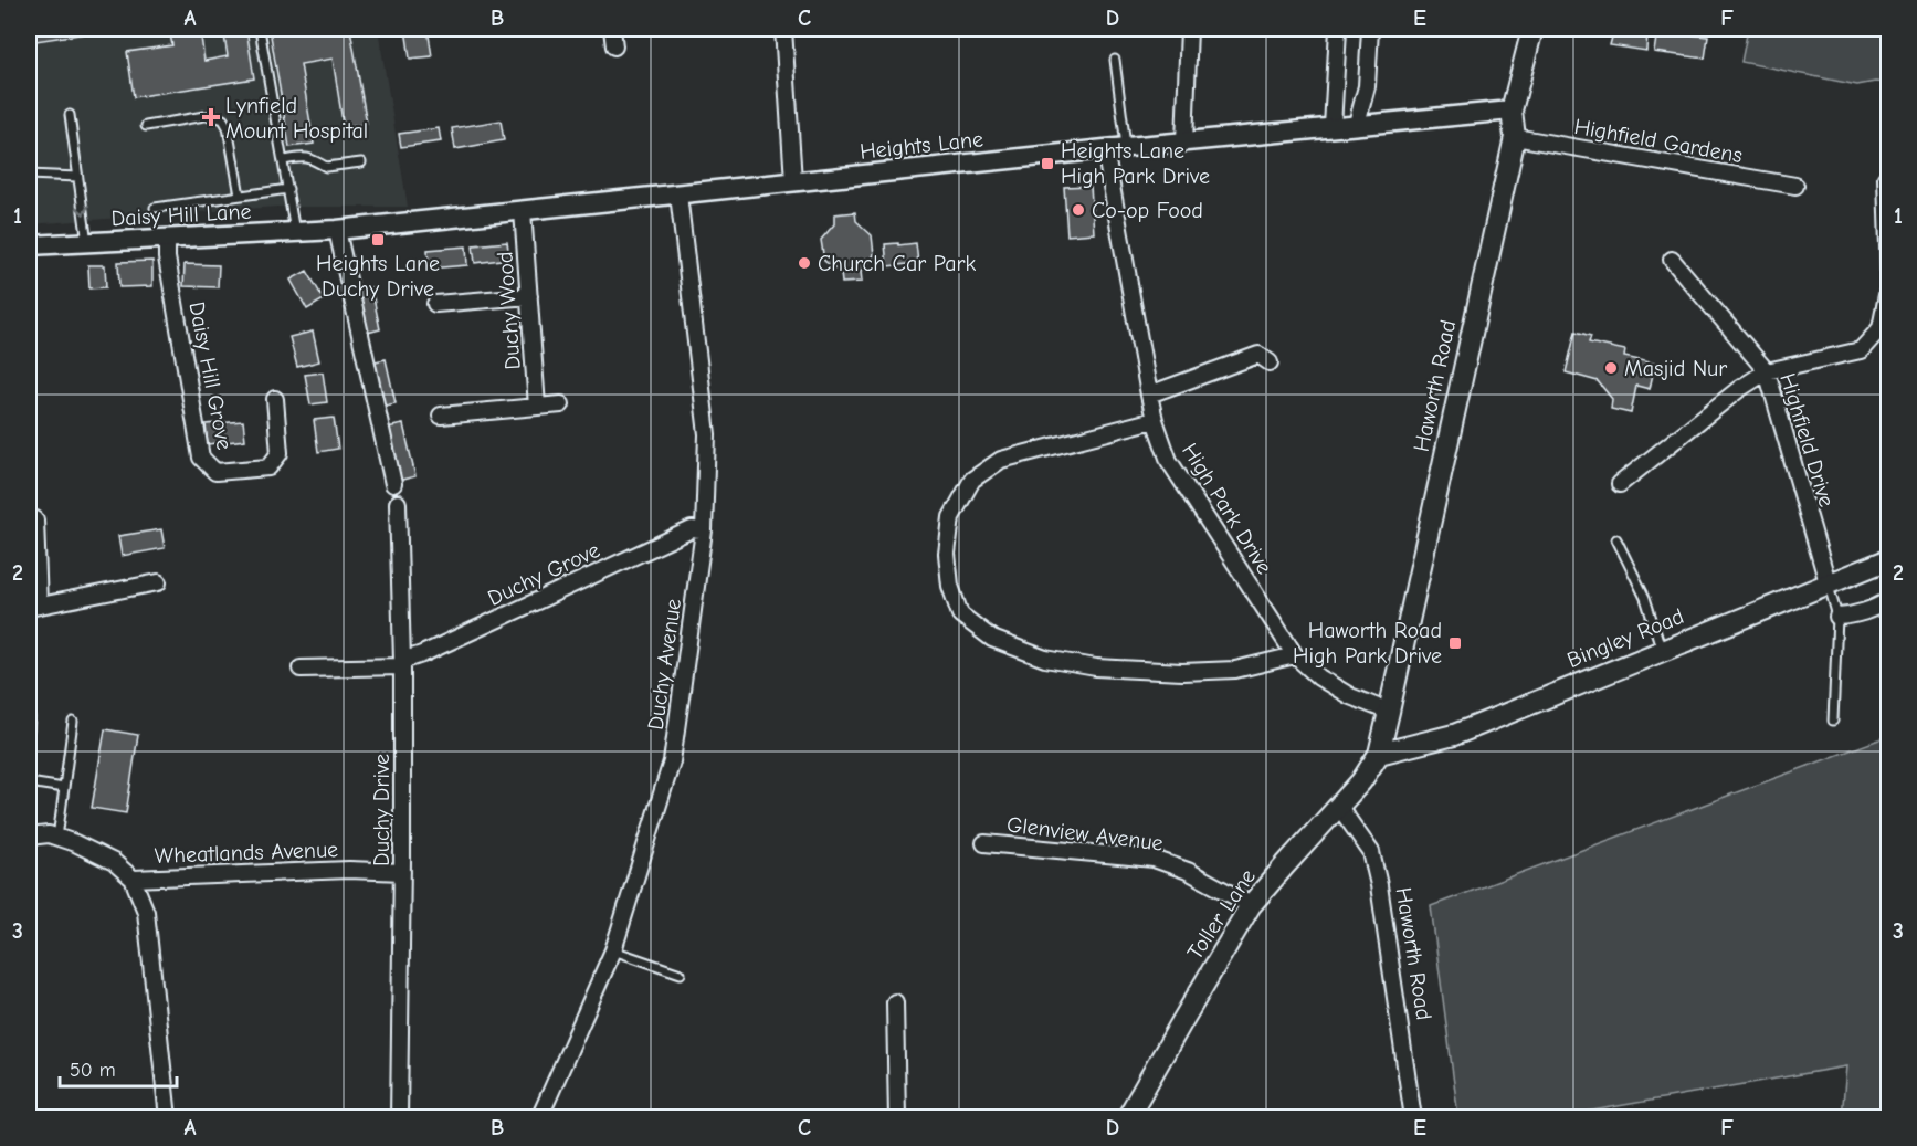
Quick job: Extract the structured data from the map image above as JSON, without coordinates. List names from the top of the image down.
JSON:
{
  "streets": {
    "main road": ["Haworth Road", "Bingley Road", "Toller Lane"],
    "street": [
      "Highfield Gardens",
      "Heights Lane",
      "Daisy Hill Lane",
      "Duchy Wood",
      "Daisy Hill Grove",
      "Highfield Drive",
      "High Park Drive",
      "Duchy Grove",
      "Duchy Avenue",
      "Duchy Drive",
      "Glenview Avenue",
      "Wheatlands Avenue"
    ]
  },
  "crossings": [
    ["Highfield Gardens", "Haworth Road"],
    ["Heights Lane", "Daisy Hill Lane"],
    ["Heights Lane", "Duchy Wood"],
    ["Heights Lane", "Haworth Road"],
    ["Heights Lane", "High Park Drive"],
    ["Heights Lane", "Duchy Avenue"],
    ["Daisy Hill Lane", "Daisy Hill Grove"],
    ["Haworth Road", "High Park Drive"],
    ["Haworth Road", "Bingley Road"],
    ["Haworth Road", "Toller Lane"],
    ["Highfield Drive", "Bingley Road"],
    ["Duchy Grove", "Duchy Avenue"],
    ["Duchy Grove", "Duchy Drive"],
    ["Bingley Road", "Toller Lane"],
    ["Duchy Drive", "Wheatlands Avenue"],
    ["Glenview Avenue", "Toller Lane"]
  ],
  "places": {
    "health": ["Lynfield Mount Hospital"],
    "transit": ["Heights Lane High Park Drive", "Heights Lane Duchy Drive", "Haworth Road High Park Drive"],
    "other": ["Co-op Food", "Church Car Park", "Masjid Nur"]
  },
  "scale_bar": "50 m",
  "grid": {
    "columns": [
      "A",
      "B",
      "C",
      "D",
      "E",
      "F"
    ],
    "rows": ["1", "2", "3"]
  }
}
